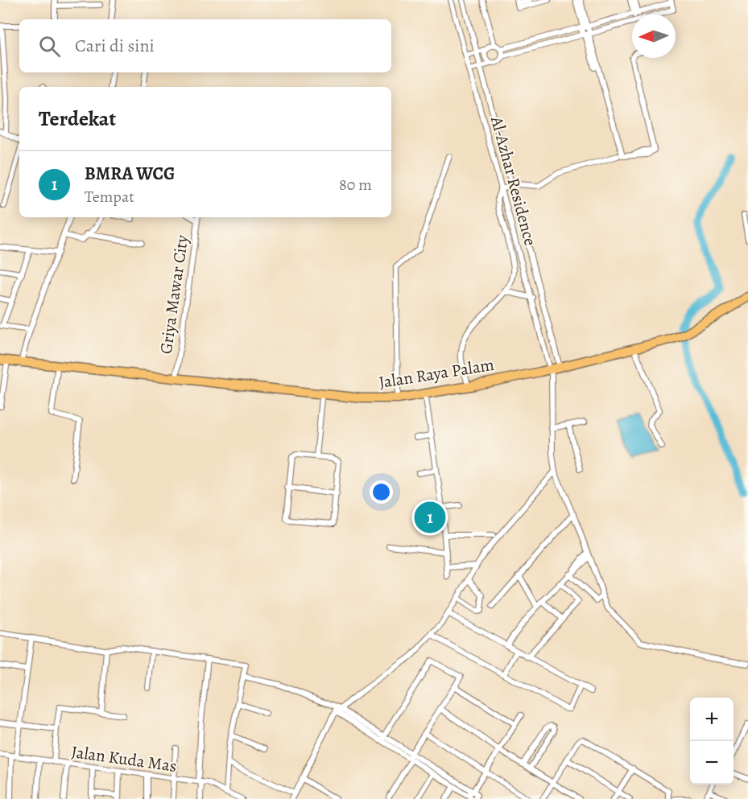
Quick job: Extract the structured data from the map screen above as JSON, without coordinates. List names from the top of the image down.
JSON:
{
  "streets": {
    "main road": ["Jalan Raya Palam"],
    "street": ["Al-Azhar Residence", "Griya Mawar City", "Jalan Kuda Mas"]
  },
  "crossings": [
    ["Al-Azhar Residence", "Jalan Raya Palam"],
    ["Griya Mawar City", "Jalan Raya Palam"]
  ],
  "north": "left",
  "page": {
    "search": "Cari di sini",
    "heading": "Terdekat",
    "list": [
      {
        "mark": "1",
        "name": "BMRA WCG",
        "note": "Tempat",
        "value": "80 m"
      }
    ],
    "pins": "1",
    "map_buttons": ["+", "−"]
  }
}
